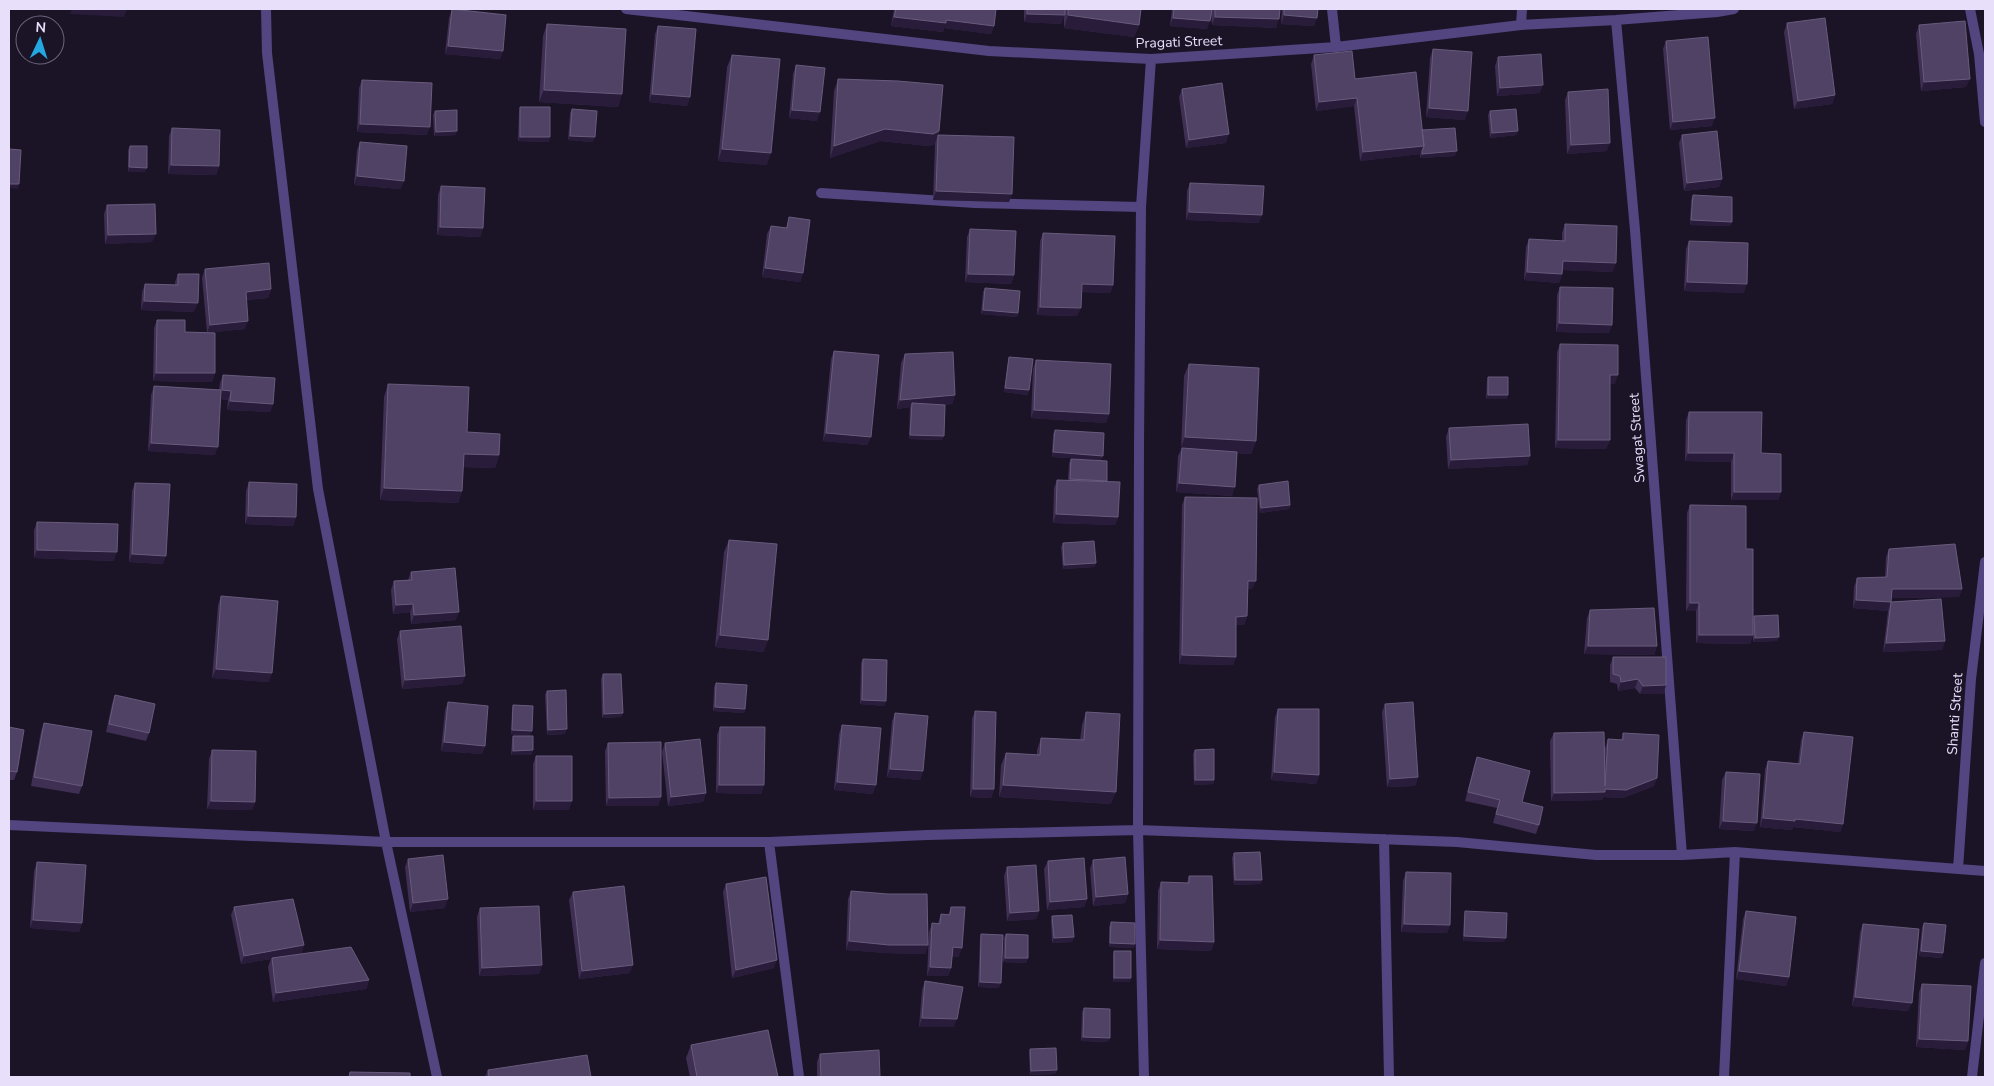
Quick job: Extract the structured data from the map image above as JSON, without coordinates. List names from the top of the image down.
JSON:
{
  "streets": {
    "street": ["Pragati Street", "Swagat Street", "Shanti Street"]
  },
  "crossings": [
    ["Pragati Street", "Swagat Street"]
  ],
  "north": "top"
}
